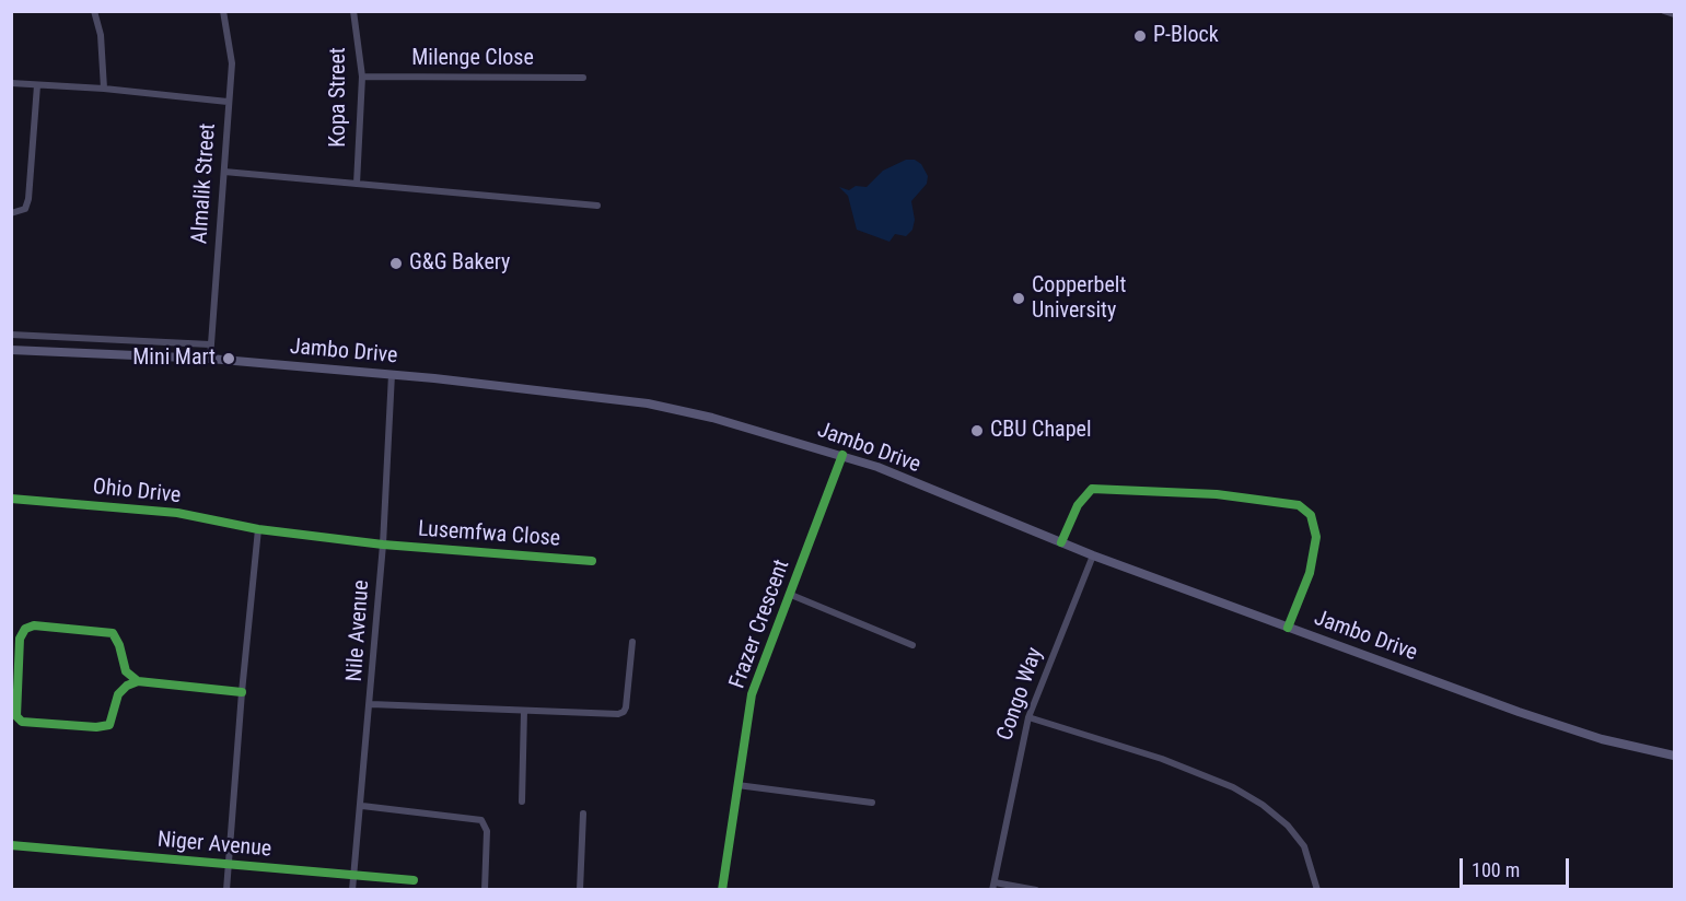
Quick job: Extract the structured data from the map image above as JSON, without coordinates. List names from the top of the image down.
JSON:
{
  "streets": {
    "main road": ["Jambo Drive"],
    "street": [
      "Milenge Close",
      "Kopa Street",
      "Almalik Street",
      "Ohio Drive",
      "Lusemfwa Close",
      "Frazer Crescent",
      "Nile Avenue",
      "Congo Way",
      "Niger Avenue"
    ]
  },
  "crossings": [
    ["Milenge Close", "Kopa Street"],
    ["Almalik Street", "Jambo Drive"],
    ["Jambo Drive", "Frazer Crescent"],
    ["Jambo Drive", "Nile Avenue"],
    ["Jambo Drive", "Congo Way"],
    ["Ohio Drive", "Lusemfwa Close"],
    ["Ohio Drive", "Nile Avenue"],
    ["Lusemfwa Close", "Nile Avenue"],
    ["Nile Avenue", "Niger Avenue"]
  ],
  "places": [
    "P-Block",
    "G&G Bakery",
    "Copperbelt University",
    "Mini Mart",
    "CBU Chapel"
  ],
  "scale_bar": "100 m"
}
